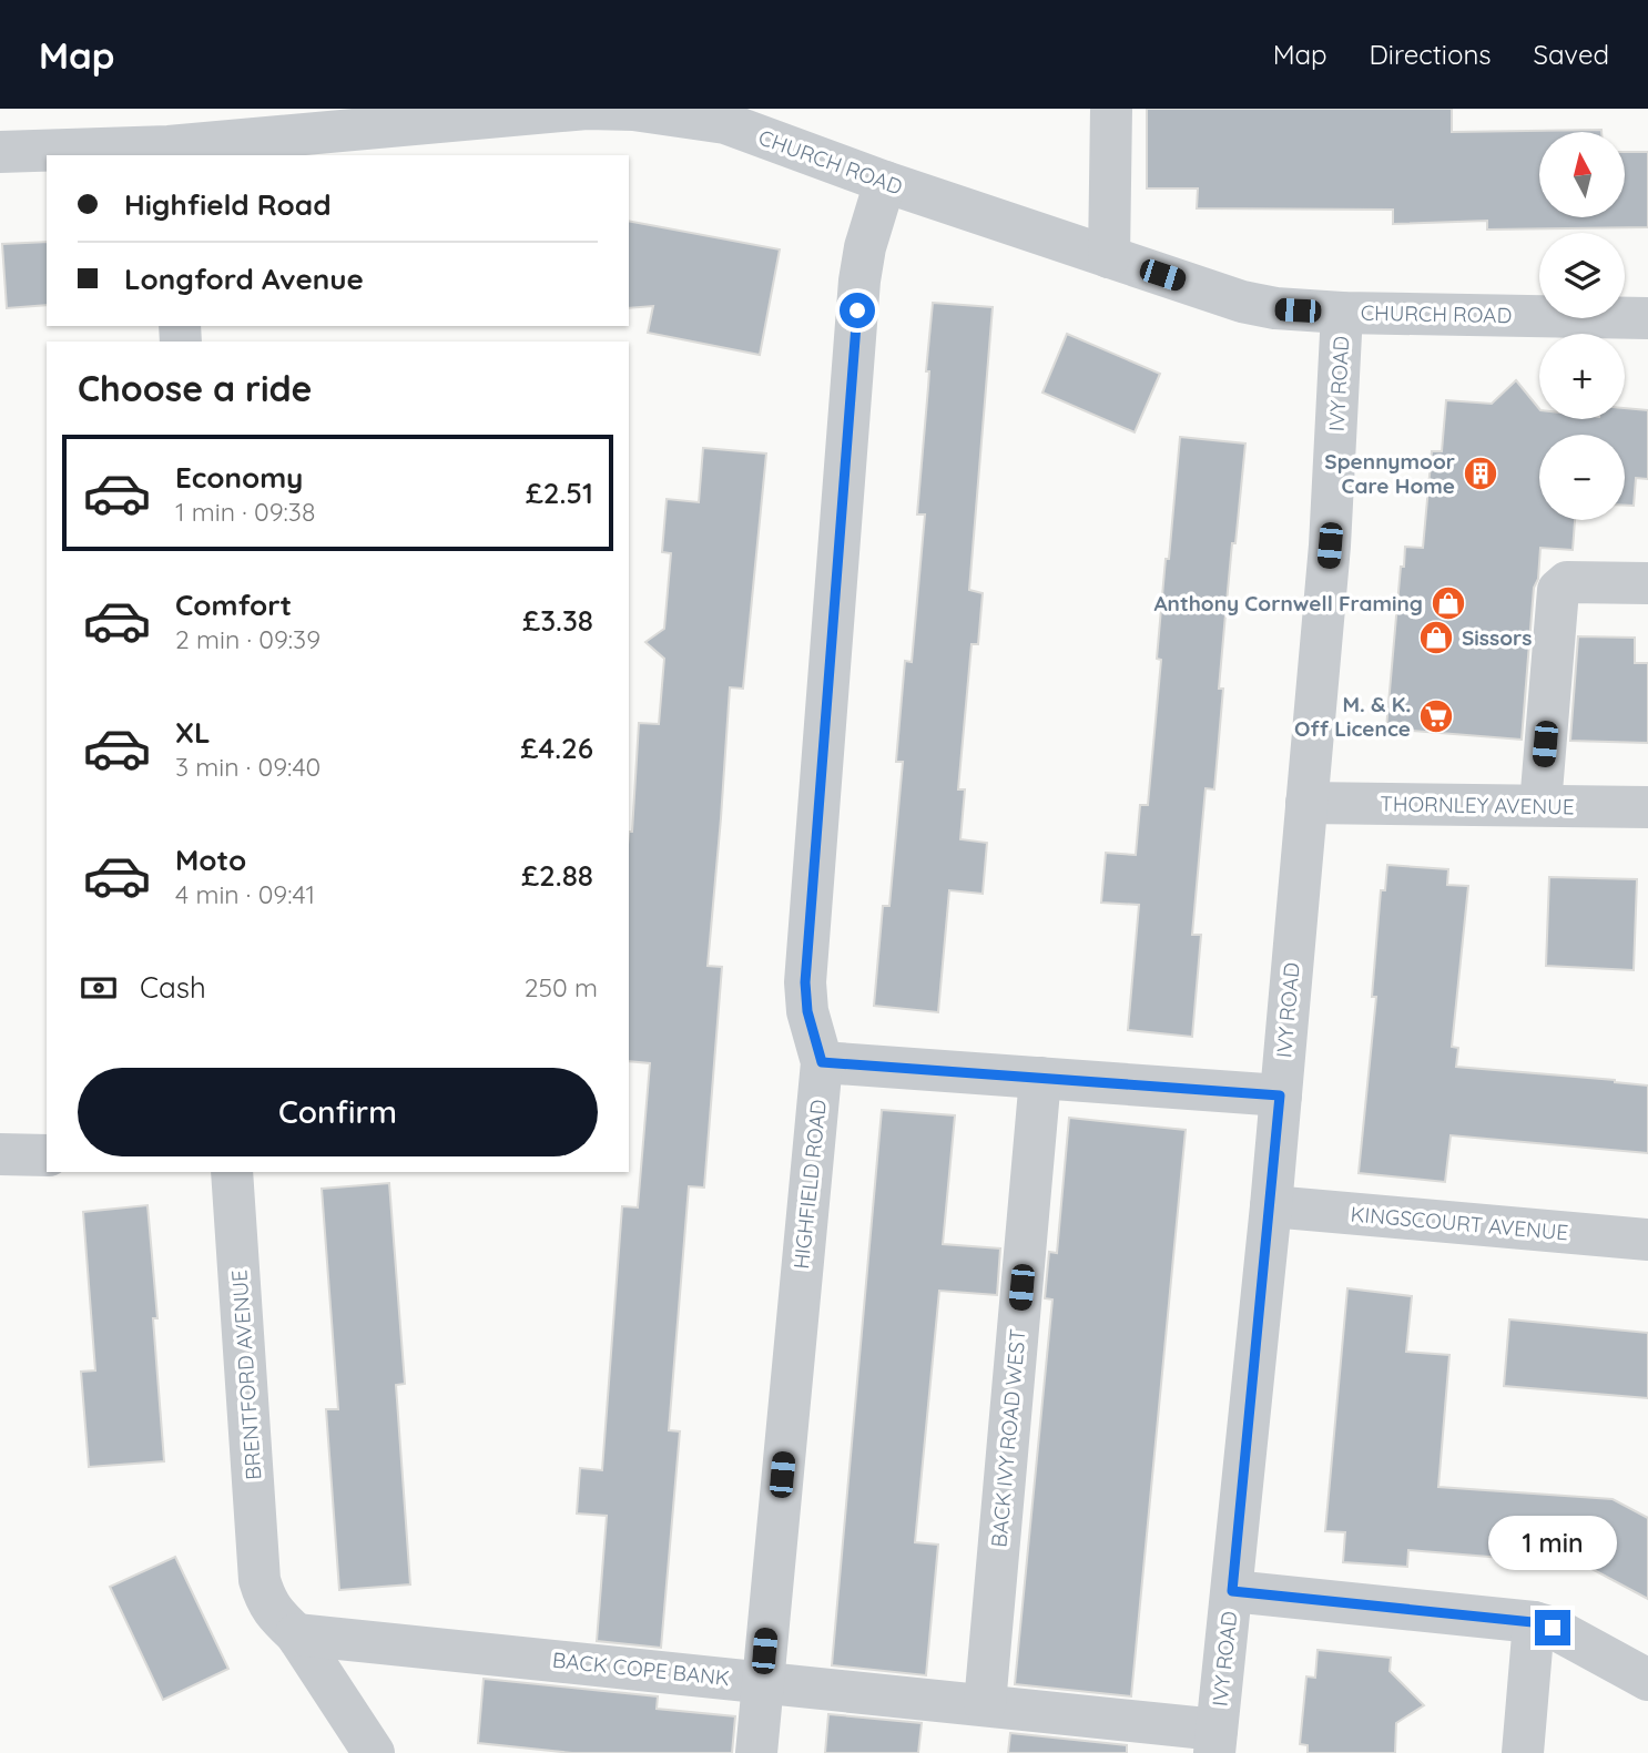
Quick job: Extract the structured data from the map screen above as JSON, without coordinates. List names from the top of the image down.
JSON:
{
  "streets": {
    "street": [
      "CHURCH ROAD",
      "IVY ROAD",
      "THORNLEY AVENUE",
      "HIGHFIELD ROAD",
      "KINGSCOURT AVENUE",
      "BRENTFORD AVENUE",
      "BACK IVY ROAD WEST",
      "BACK COPE BANK"
    ]
  },
  "crossings": [
    ["CHURCH ROAD", "IVY ROAD"],
    ["CHURCH ROAD", "HIGHFIELD ROAD"],
    ["IVY ROAD", "THORNLEY AVENUE"],
    ["IVY ROAD", "KINGSCOURT AVENUE"],
    ["IVY ROAD", "BACK COPE BANK"],
    ["HIGHFIELD ROAD", "BACK COPE BANK"],
    ["BRENTFORD AVENUE", "BACK COPE BANK"],
    ["BACK IVY ROAD WEST", "BACK COPE BANK"]
  ],
  "places": {
    "building": ["Spennymoor Care Home"],
    "shop": ["Anthony Cornwell Framing", "Sissors"],
    "supermarket": ["M. & K. Off Licence"]
  },
  "north": "top",
  "page": {
    "header": "Map",
    "nav": ["Map", "Directions", "Saved"],
    "map_buttons": ["+", "−"],
    "banner": ["Highfield Road", "Longford Avenue"],
    "heading": "Choose a ride",
    "list": [
      {
        "name": "Economy",
        "note": "1 min · 09:38",
        "value": "£2.51"
      },
      {
        "name": "Comfort",
        "note": "2 min · 09:39",
        "value": "£3.38"
      },
      {
        "name": "XL",
        "note": "3 min · 09:40",
        "value": "£4.26"
      },
      {
        "name": "Moto",
        "note": "4 min · 09:41",
        "value": "£2.88"
      }
    ],
    "pay": ["Cash", "250 m"],
    "buttons": "Confirm",
    "bubble": "1 min"
  }
}
